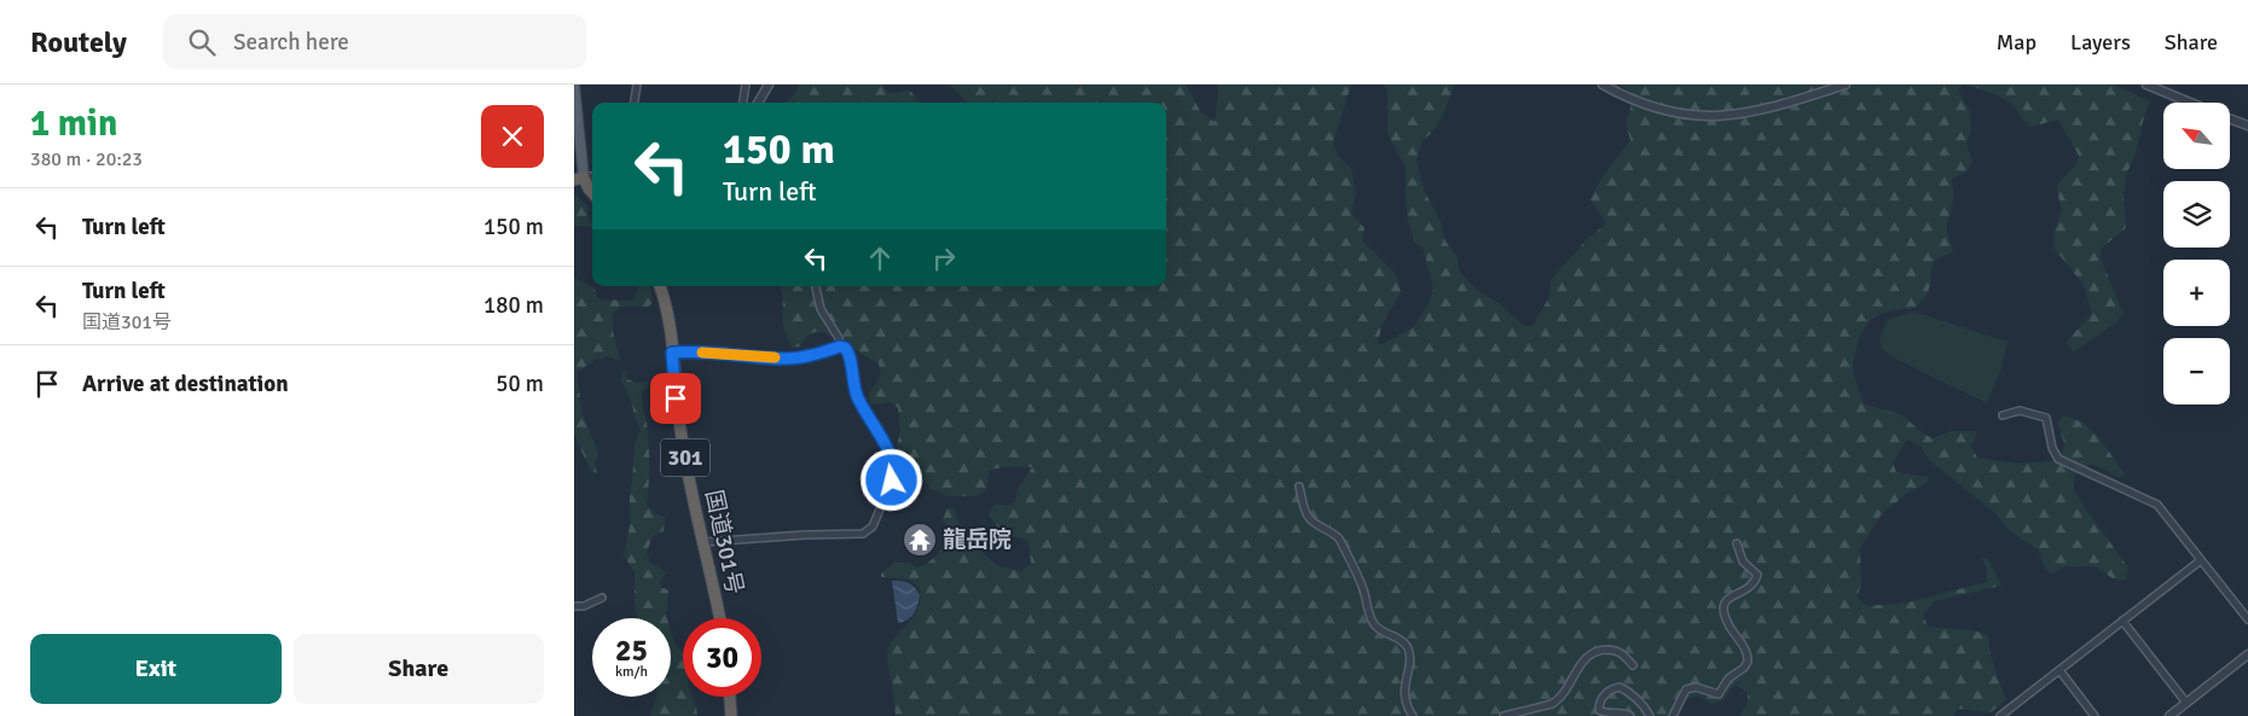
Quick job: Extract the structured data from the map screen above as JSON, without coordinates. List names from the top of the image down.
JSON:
{
  "streets": {
    "highway": ["301", "国道301号"]
  },
  "places": {
    "temple": ["龍岳院"]
  },
  "north": "top left",
  "page": {
    "header": "Routely",
    "search": "Search here",
    "nav": ["Map", "Layers", "Share"],
    "heading": ["1 min", "380 m · 20:23"],
    "map_buttons": ["+", "−"],
    "turn": ["150 m", "Turn left"],
    "list": [
      {
        "name": "Turn left",
        "value": "150 m"
      },
      {
        "name": "Turn left",
        "note": "国道301号",
        "value": "180 m"
      },
      {
        "name": "Arrive at destination",
        "value": "50 m"
      }
    ],
    "speed": "25 km/h",
    "limit": "30",
    "buttons": ["Exit", "Share"]
  }
}
